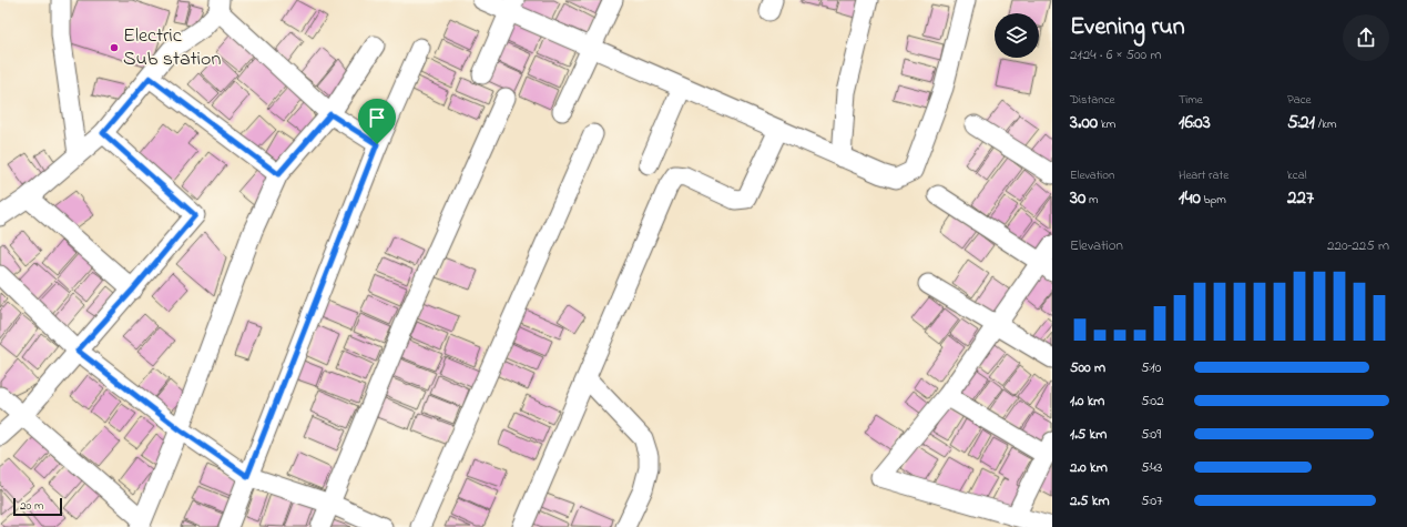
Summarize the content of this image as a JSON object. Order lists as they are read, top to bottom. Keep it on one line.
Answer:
{"places":["Electric Sub station"],"scale_bar":"20 m","page":{"heading":["Evening run","21:24 · 6 × 500 m"],"stats":[["Distance","3.00 km"],["Time","16:03"],["Pace","5:21 /km"],["Elevation","30 m"],["Heart rate","140 bpm"],["kcal","227"]],"chart":["Elevation","220–225 m"],"list":[{"name":"500 m","note":"5:10"},{"name":"1.0 km","note":"5:02"},{"name":"1.5 km","note":"5:09"},{"name":"2.0 km","note":"5:43"},{"name":"2.5 km","note":"5:07"}],"scale":"20 m"}}
